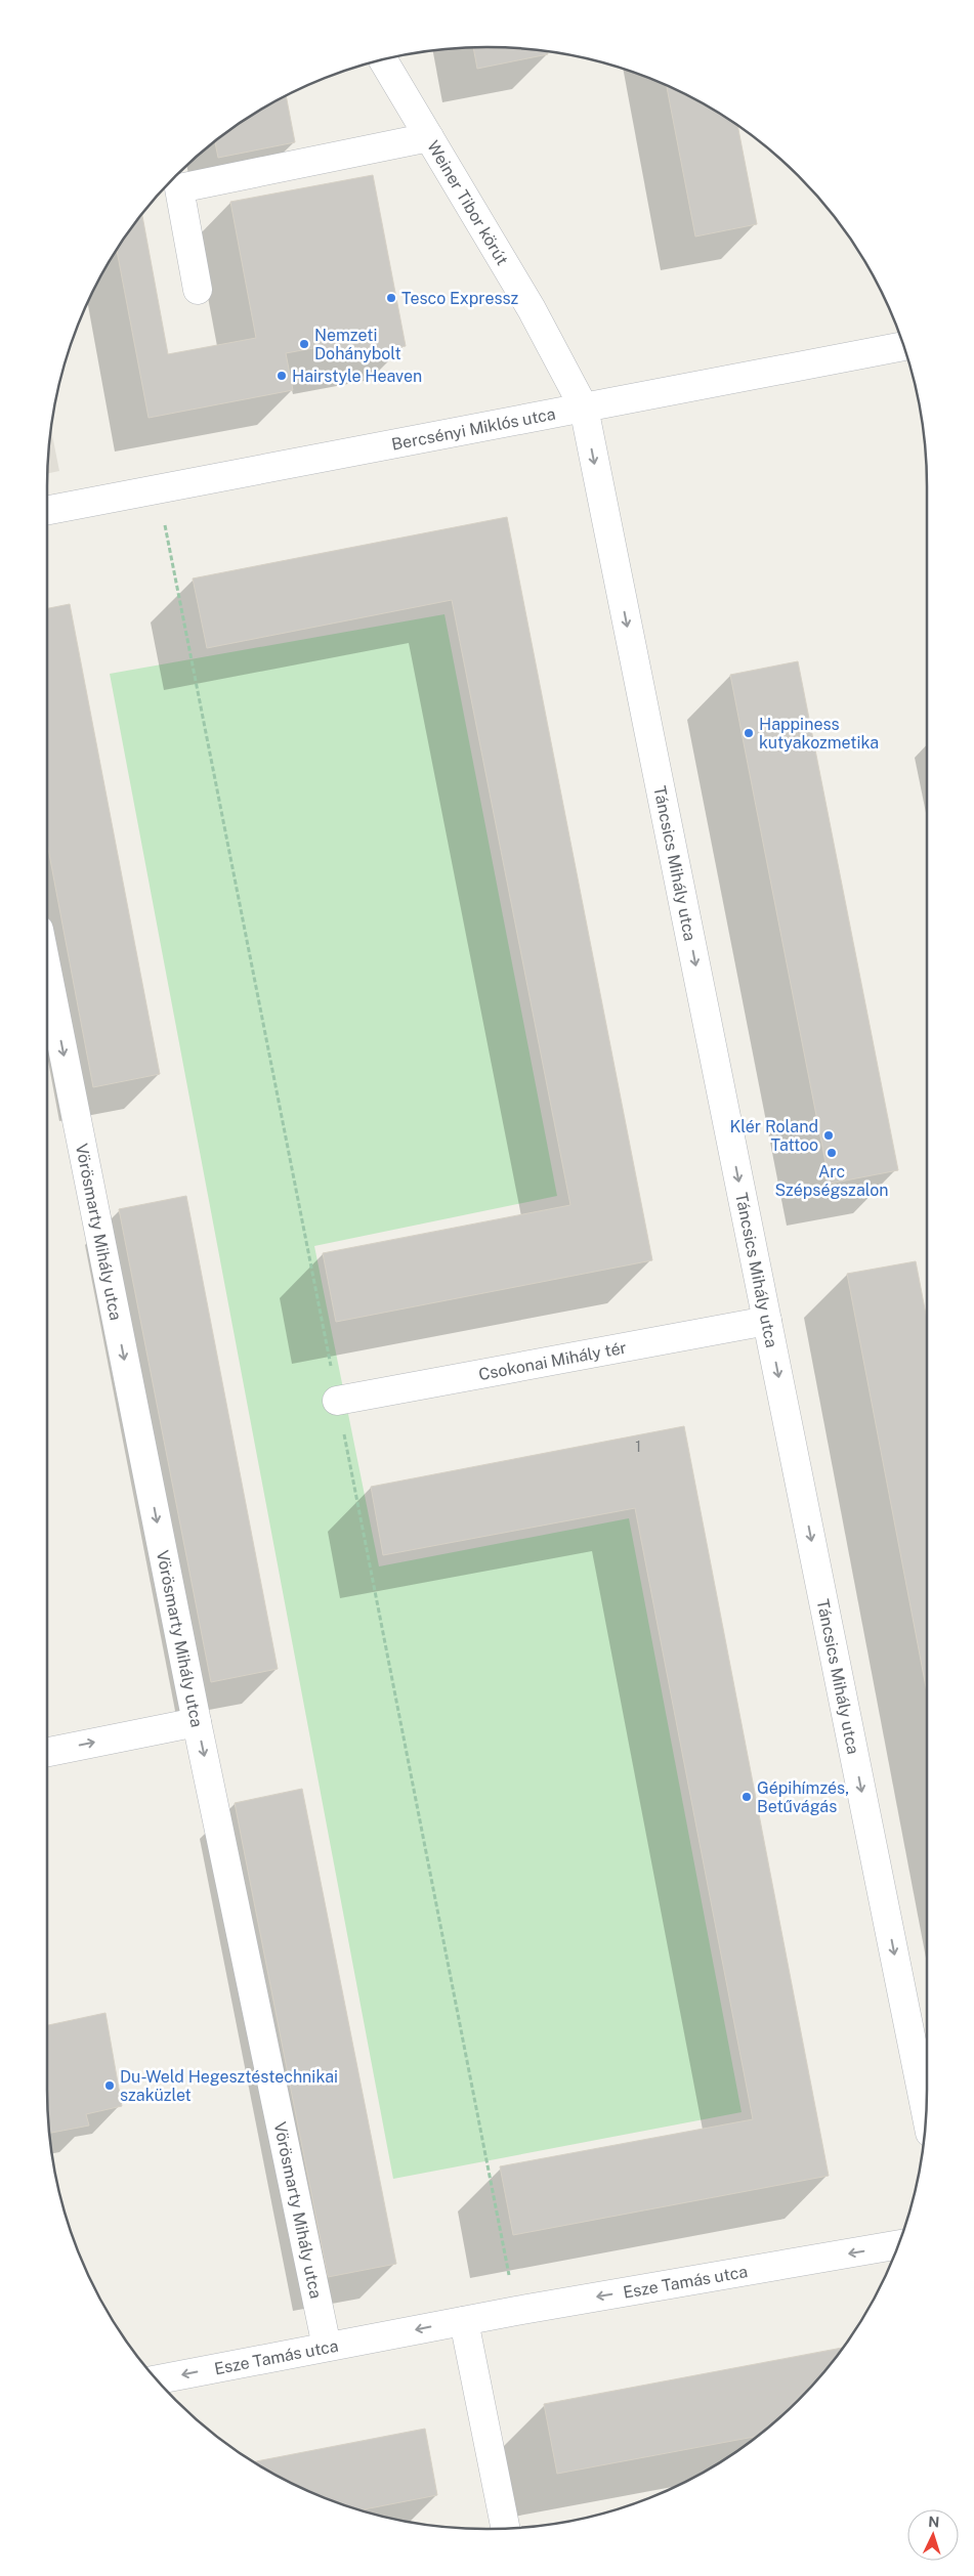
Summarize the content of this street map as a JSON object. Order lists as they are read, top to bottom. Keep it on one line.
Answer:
{"streets":{"street":["Weiner Tibor körút","Bercsényi Miklós utca","Táncsics Mihály utca","Vörösmarty Mihály utca","Csokonai Mihály tér","Esze Tamás utca"]},"crossings":[["Weiner Tibor körút","Bercsényi Miklós utca"],["Weiner Tibor körút","Táncsics Mihály utca"],["Bercsényi Miklós utca","Táncsics Mihály utca"],["Táncsics Mihály utca","Csokonai Mihály tér"],["Vörösmarty Mihály utca","Esze Tamás utca"]],"one_way":["Táncsics Mihály utca","Vörösmarty Mihály utca","Esze Tamás utca"],"places":["Tesco Expressz","Nemzeti Dohánybolt","Hairstyle Heaven","Happiness kutyakozmetika","Klér Roland Tattoo","Arc Szépségszalon","Gépihímzés, Betűvágás","Du-Weld Hegesztéstechnikai szaküzlet"],"house_numbers":["1"],"north":"top"}
